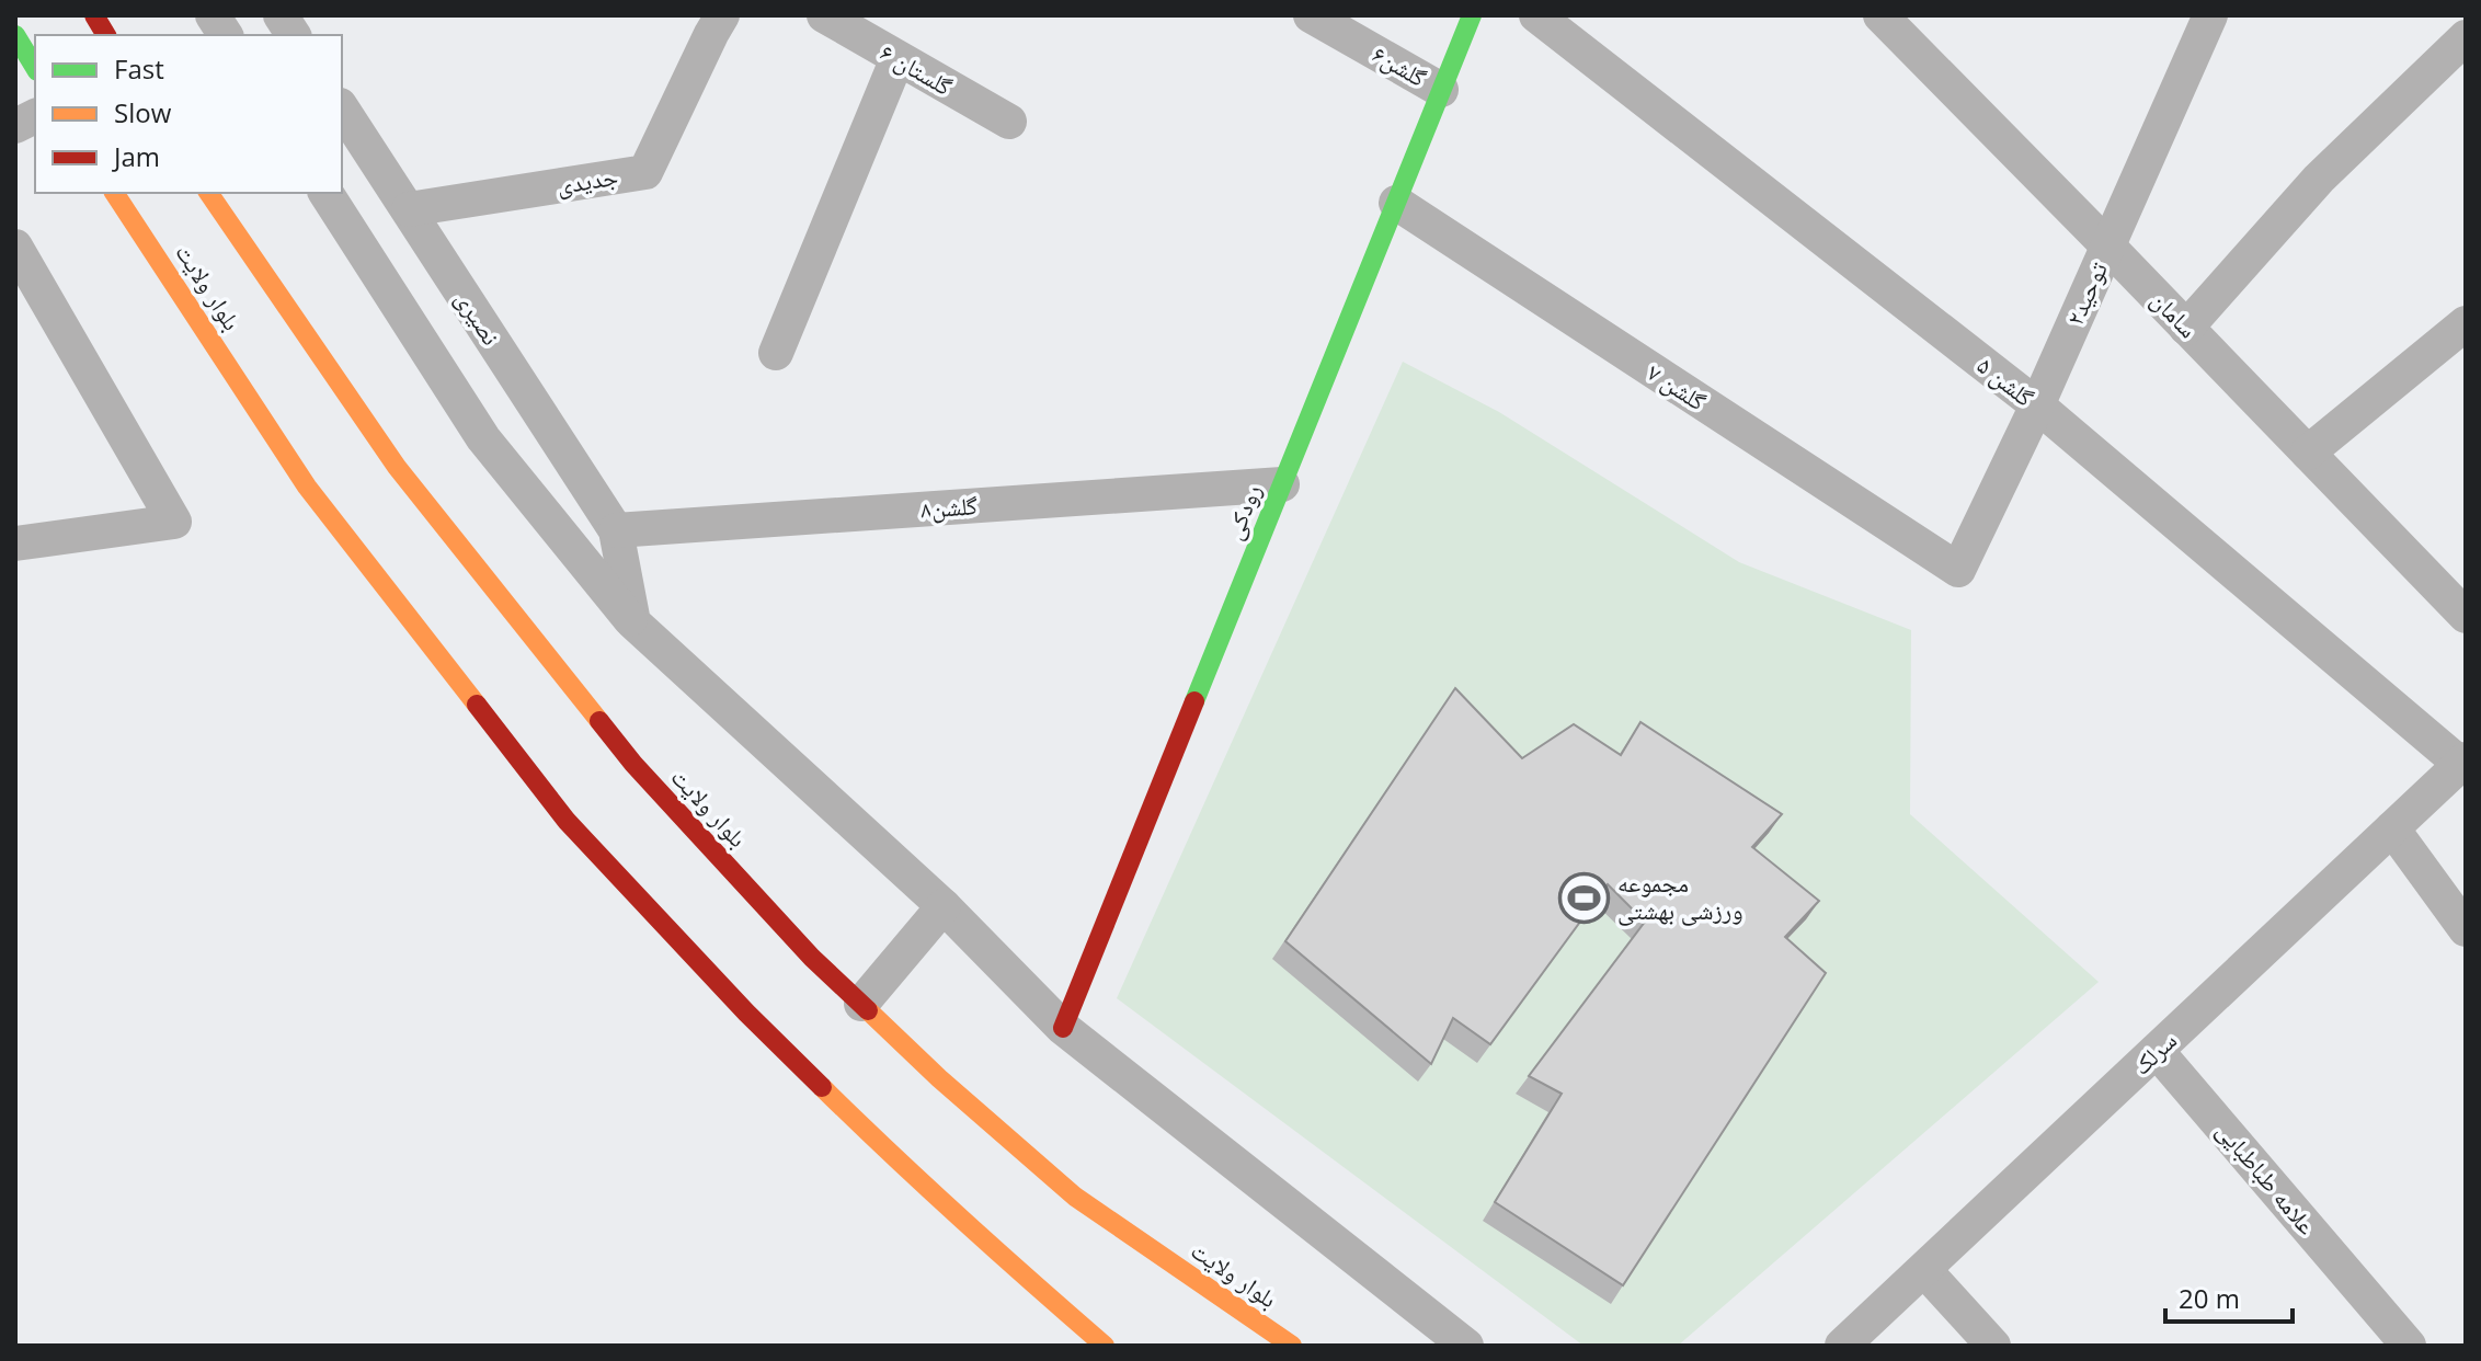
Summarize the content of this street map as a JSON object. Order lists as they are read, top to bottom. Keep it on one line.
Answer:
{"streets":{"main road":["بلوار ولایت","رودکی"],"street":["گلشن۶","گلستان ۶","جدیدی","توحید۲","سامان","نصیری","گلشن ۵","گلشن ۷","گلشن۸","سرلک","علامه طباطبایی"]},"crossings":[["گلشن۶","رودکی"],["جدیدی","نصیری"],["توحید۲","سامان"],["توحید۲","گلشن ۵"],["توحید۲","گلشن ۷"],["نصیری","گلشن۸"],["گلشن ۵","سرلک"],["گلشن ۷","رودکی"],["گلشن۸","رودکی"],["سرلک","علامه طباطبایی"]],"places":{"sports":["مجموعه ورزشی بهشتی"]},"legend":["Fast","Slow","Jam"],"scale_bar":"20 m"}
